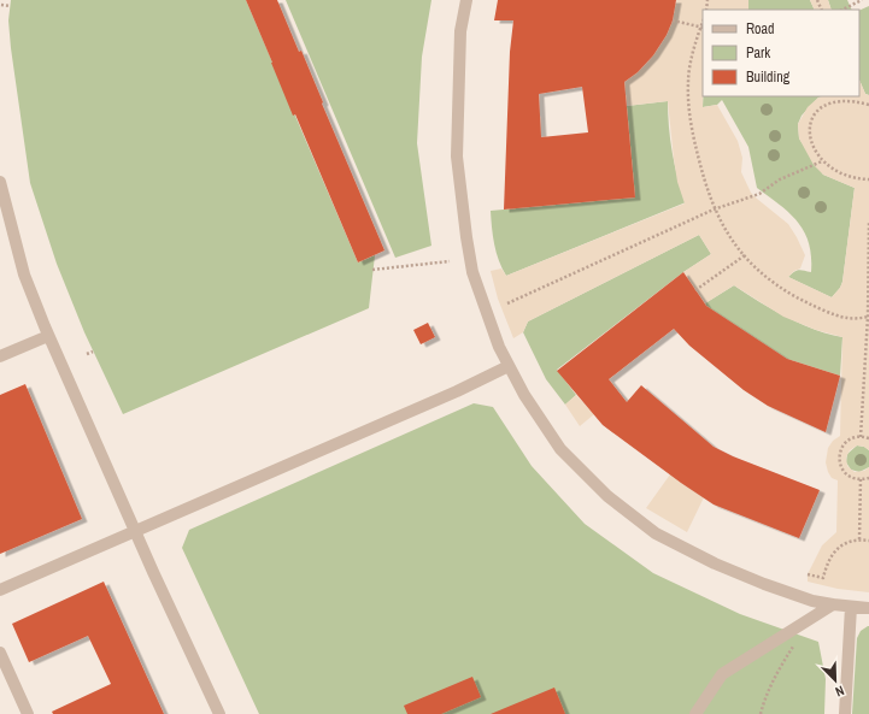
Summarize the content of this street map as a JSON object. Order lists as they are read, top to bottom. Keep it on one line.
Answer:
{"legend":["Road","Park","Building"],"north":"bottom right"}
